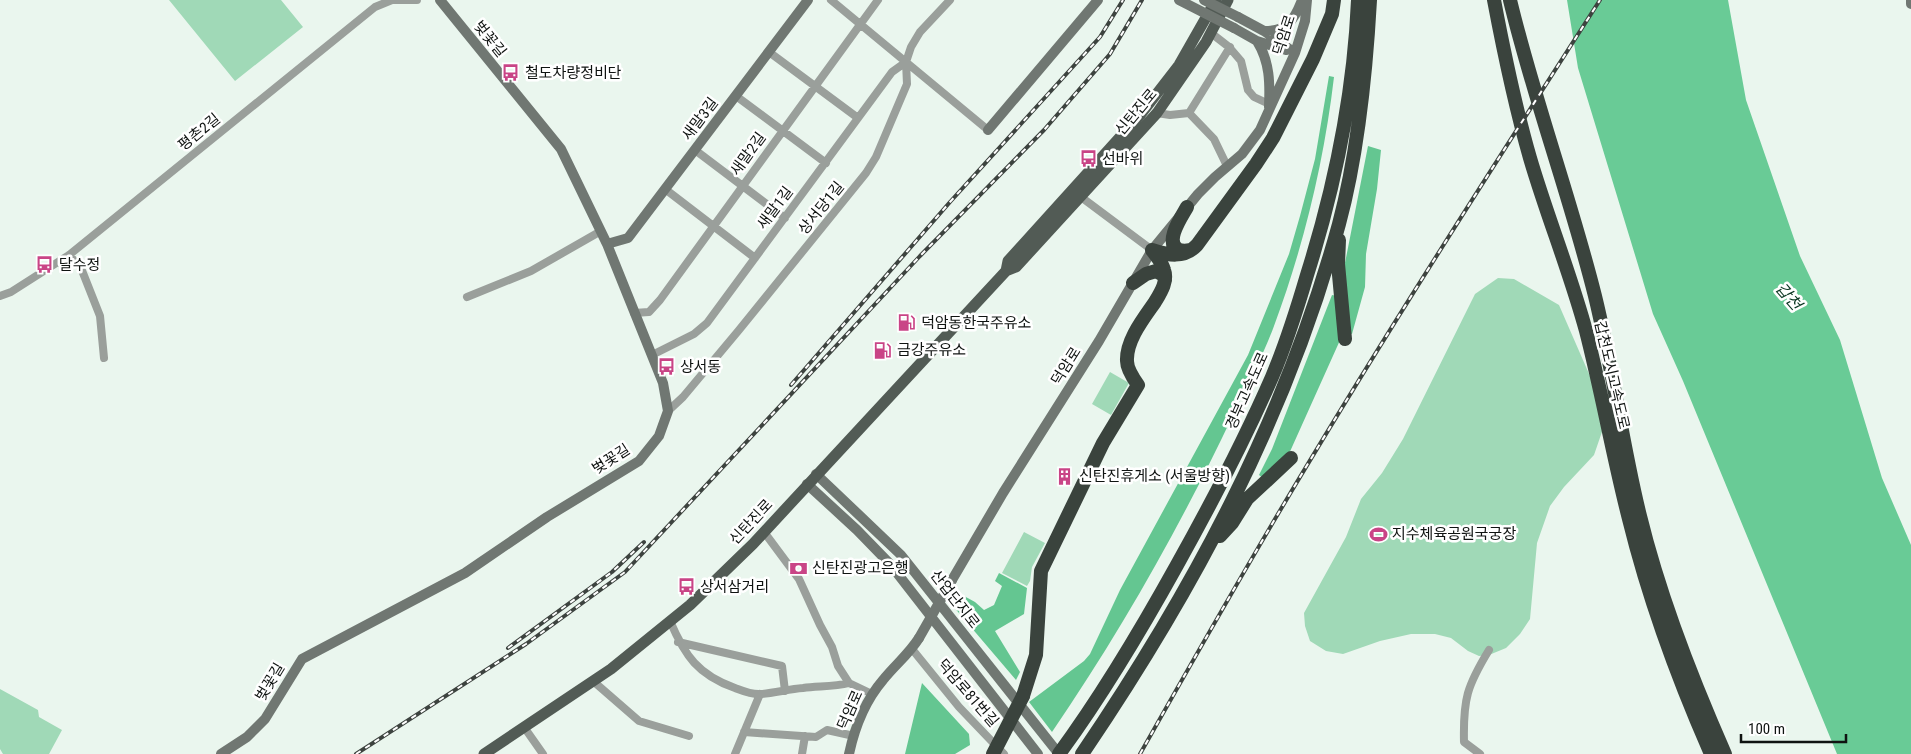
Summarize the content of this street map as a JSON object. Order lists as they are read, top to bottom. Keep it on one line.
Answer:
{"streets":{"highway":["갑천도시고속도로","경부고속도로"],"main road":["신탄진로"],"street":["덕암로","벚꽃길","새말3길","평촌2길","새말2길","새말1길","상서당1길","산업단지로","덕암로81번길"]},"crossings":[["덕암로","덕암로81번길"],["벚꽃길","새말3길"],["벚꽃길","새말2길"],["벚꽃길","새말1길"],["벚꽃길","상서당1길"],["신탄진로","산업단지로"],["새말1길","상서당1길"],["경부고속도로","산업단지로"]],"water":["갑천"],"places":{"bus stop":["철도차량정비단","선바위","달수정","상서동","상서삼거리"],"fuel station":["덕암동한국주유소","금강주유소"],"building":["신탄진휴게소 (서울방향)"],"sports":["지수체육공원국궁장"],"bank":["신탄진광고은행"]},"scale_bar":"100 m"}
